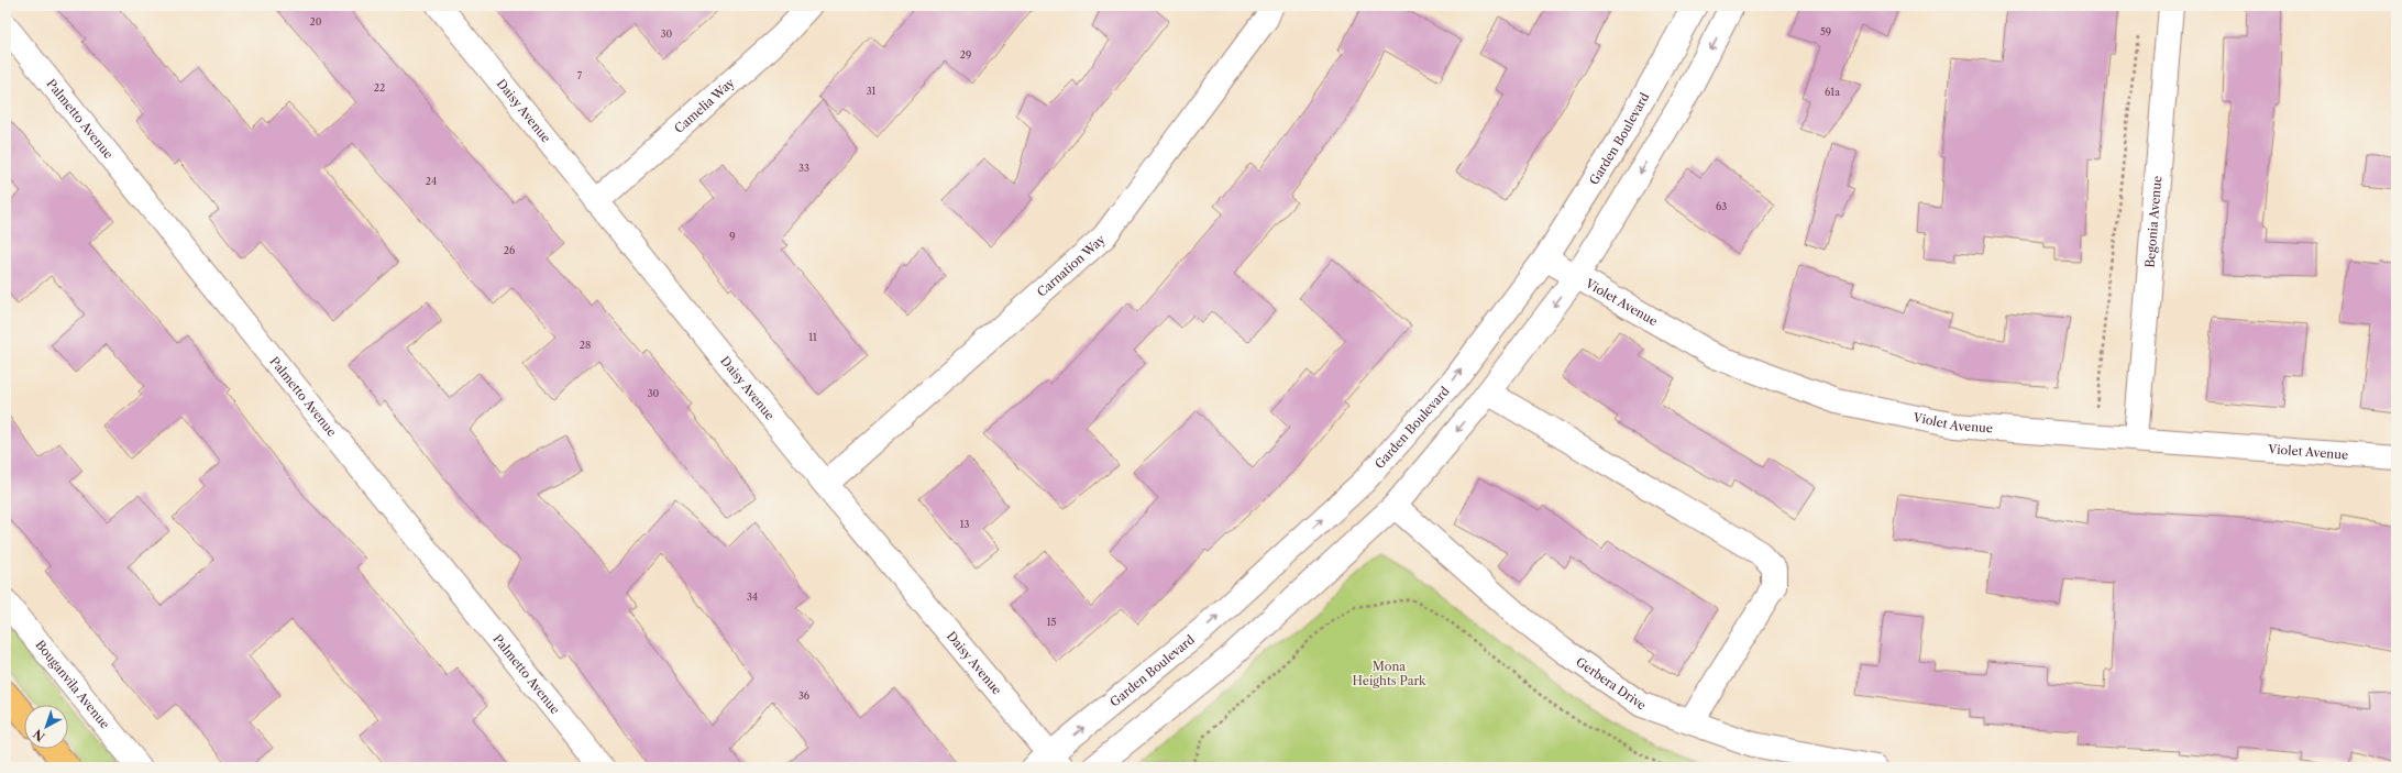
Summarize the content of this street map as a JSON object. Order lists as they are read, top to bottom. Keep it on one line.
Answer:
{"streets":{"street":["Camelia Way","Daisy Avenue","Palmetto Avenue","Garden Boulevard","Begonia Avenue","Carnation Way","Violet Avenue","Gerbera Drive","Bouganvila Avenue"]},"crossings":[["Camelia Way","Daisy Avenue"],["Daisy Avenue","Garden Boulevard"],["Daisy Avenue","Carnation Way"],["Garden Boulevard","Violet Avenue"],["Begonia Avenue","Violet Avenue"]],"parks":["Mona Heights Park"],"house_numbers":["20","59","30","29","7","22","31","61a","33","24","63","9","26","11","28","30","13","34","15","36"],"north":"bottom left"}
